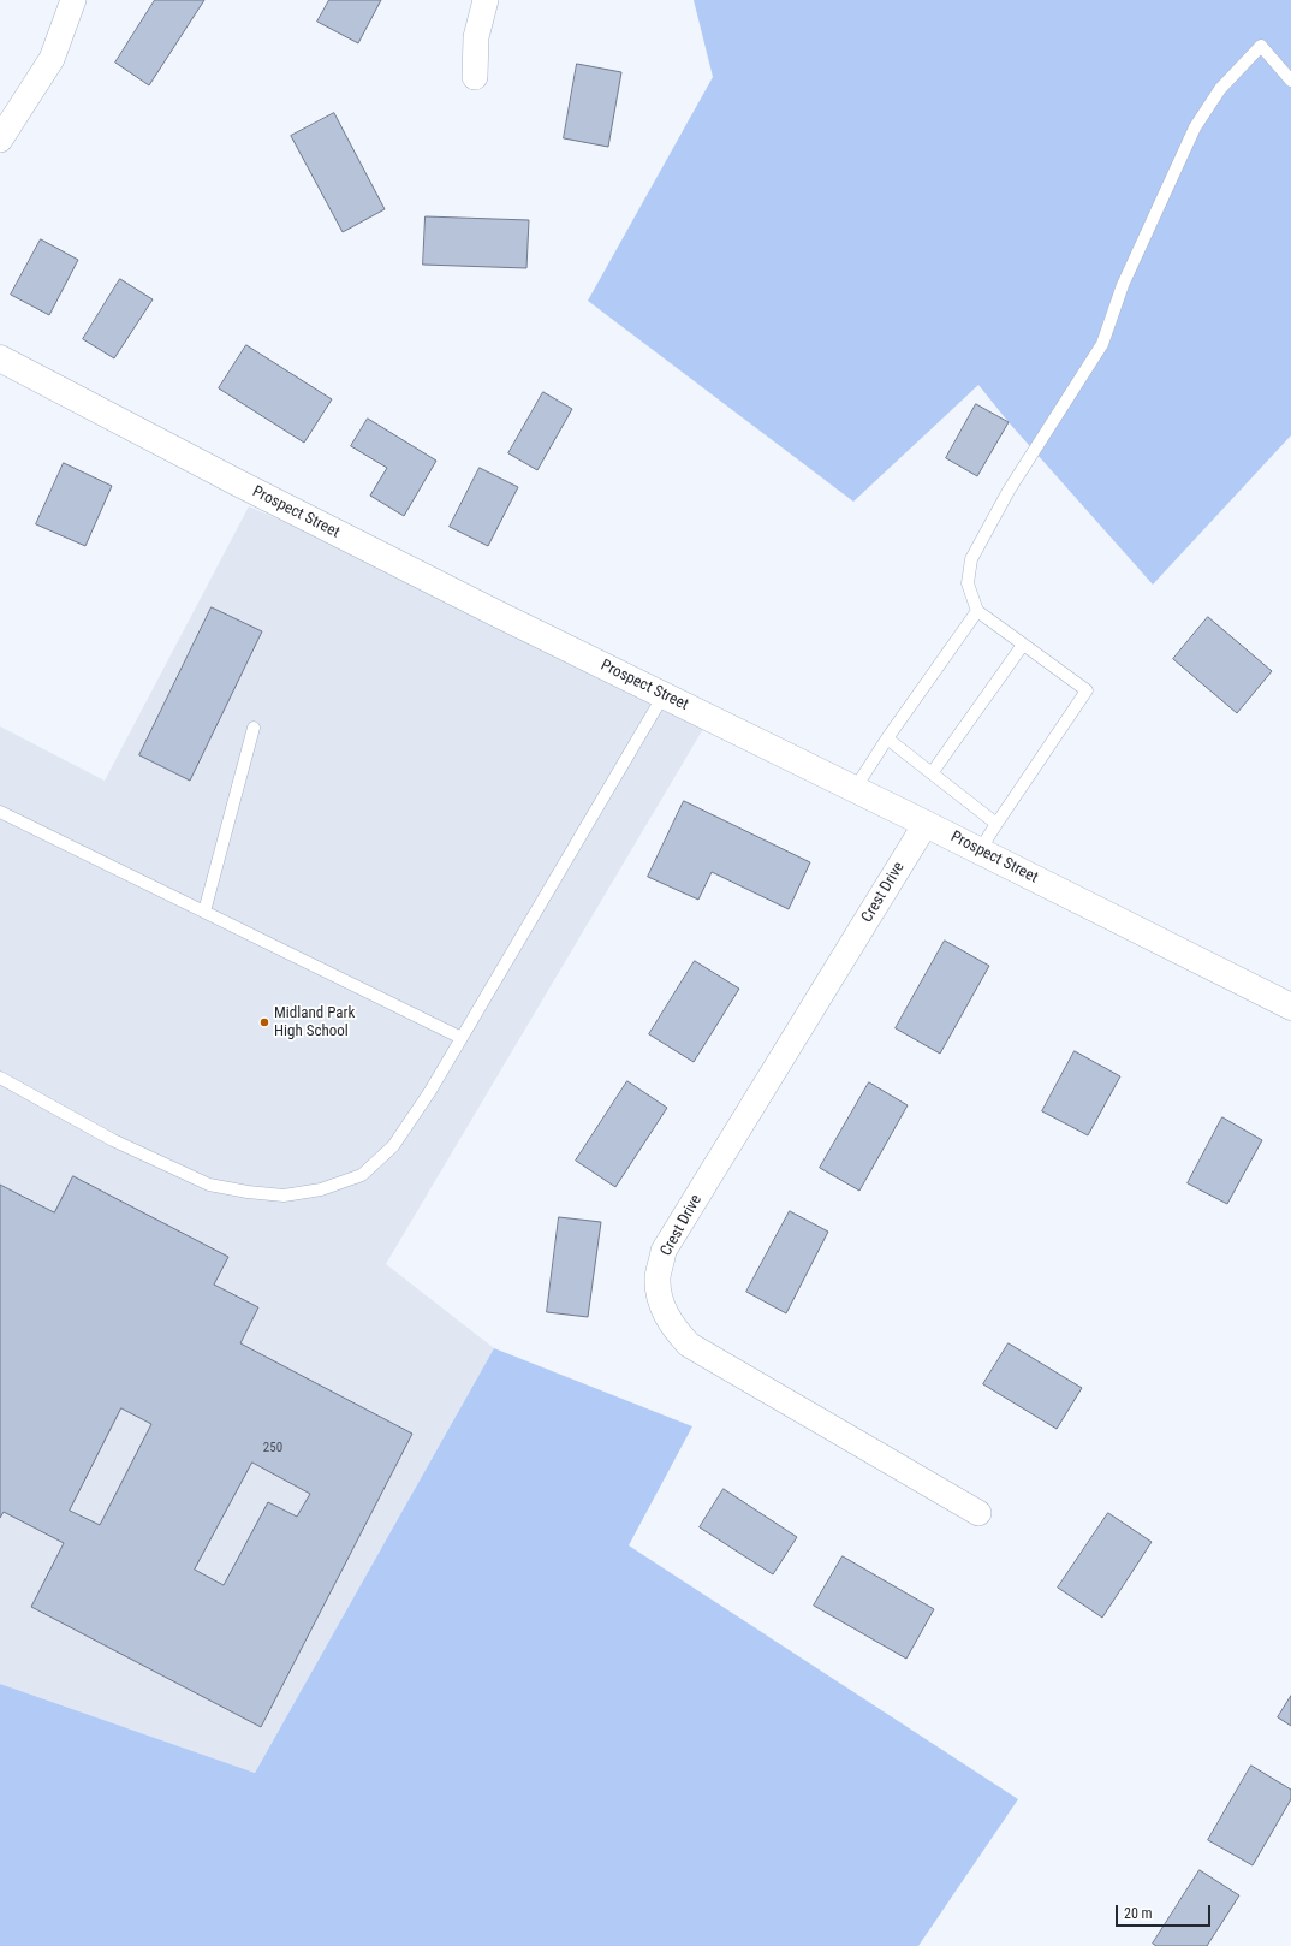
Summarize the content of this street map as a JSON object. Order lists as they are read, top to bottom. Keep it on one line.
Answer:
{"streets":{"main road":["Prospect Street"],"street":["Crest Drive"]},"crossings":[["Prospect Street","Crest Drive"]],"places":["Midland Park High School"],"house_numbers":["250"],"scale_bar":"20 m"}
